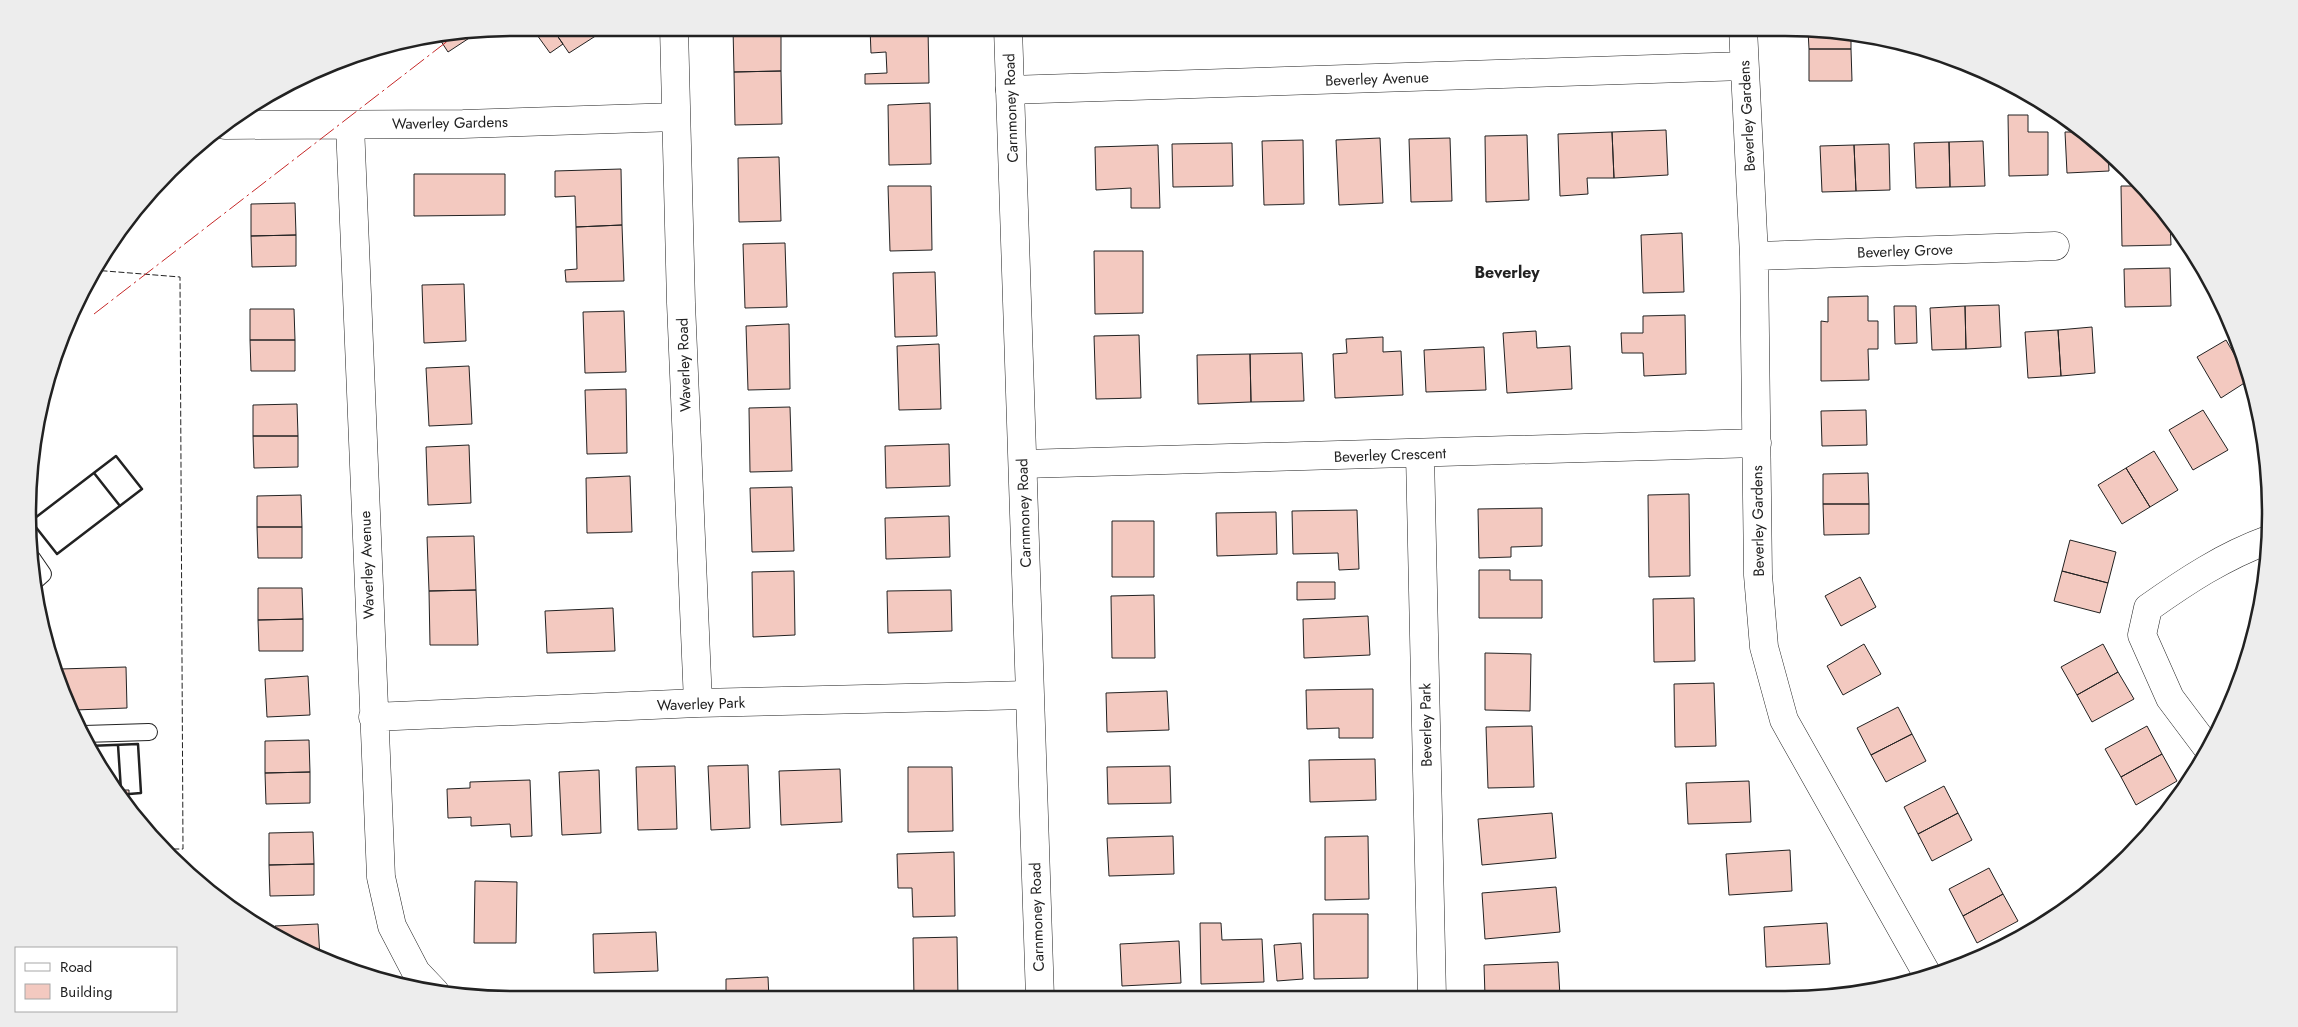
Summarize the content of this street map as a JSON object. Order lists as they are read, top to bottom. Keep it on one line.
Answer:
{"streets":{"street":["Beverley Avenue","Carnmoney Road","Beverley Gardens","Waverley Gardens","Beverley Grove","Waverley Road","Beverley Crescent","Waverley Avenue","Waverley Park","Beverley Park"]},"crossings":[["Beverley Avenue","Carnmoney Road"],["Beverley Avenue","Beverley Gardens"],["Carnmoney Road","Beverley Crescent"],["Carnmoney Road","Waverley Park"],["Beverley Gardens","Beverley Grove"],["Beverley Gardens","Beverley Crescent"],["Waverley Gardens","Waverley Road"],["Waverley Gardens","Waverley Avenue"],["Waverley Road","Waverley Park"],["Beverley Crescent","Beverley Park"],["Waverley Avenue","Waverley Park"]],"districts":["Beverley"],"legend":["Road","Building"]}
